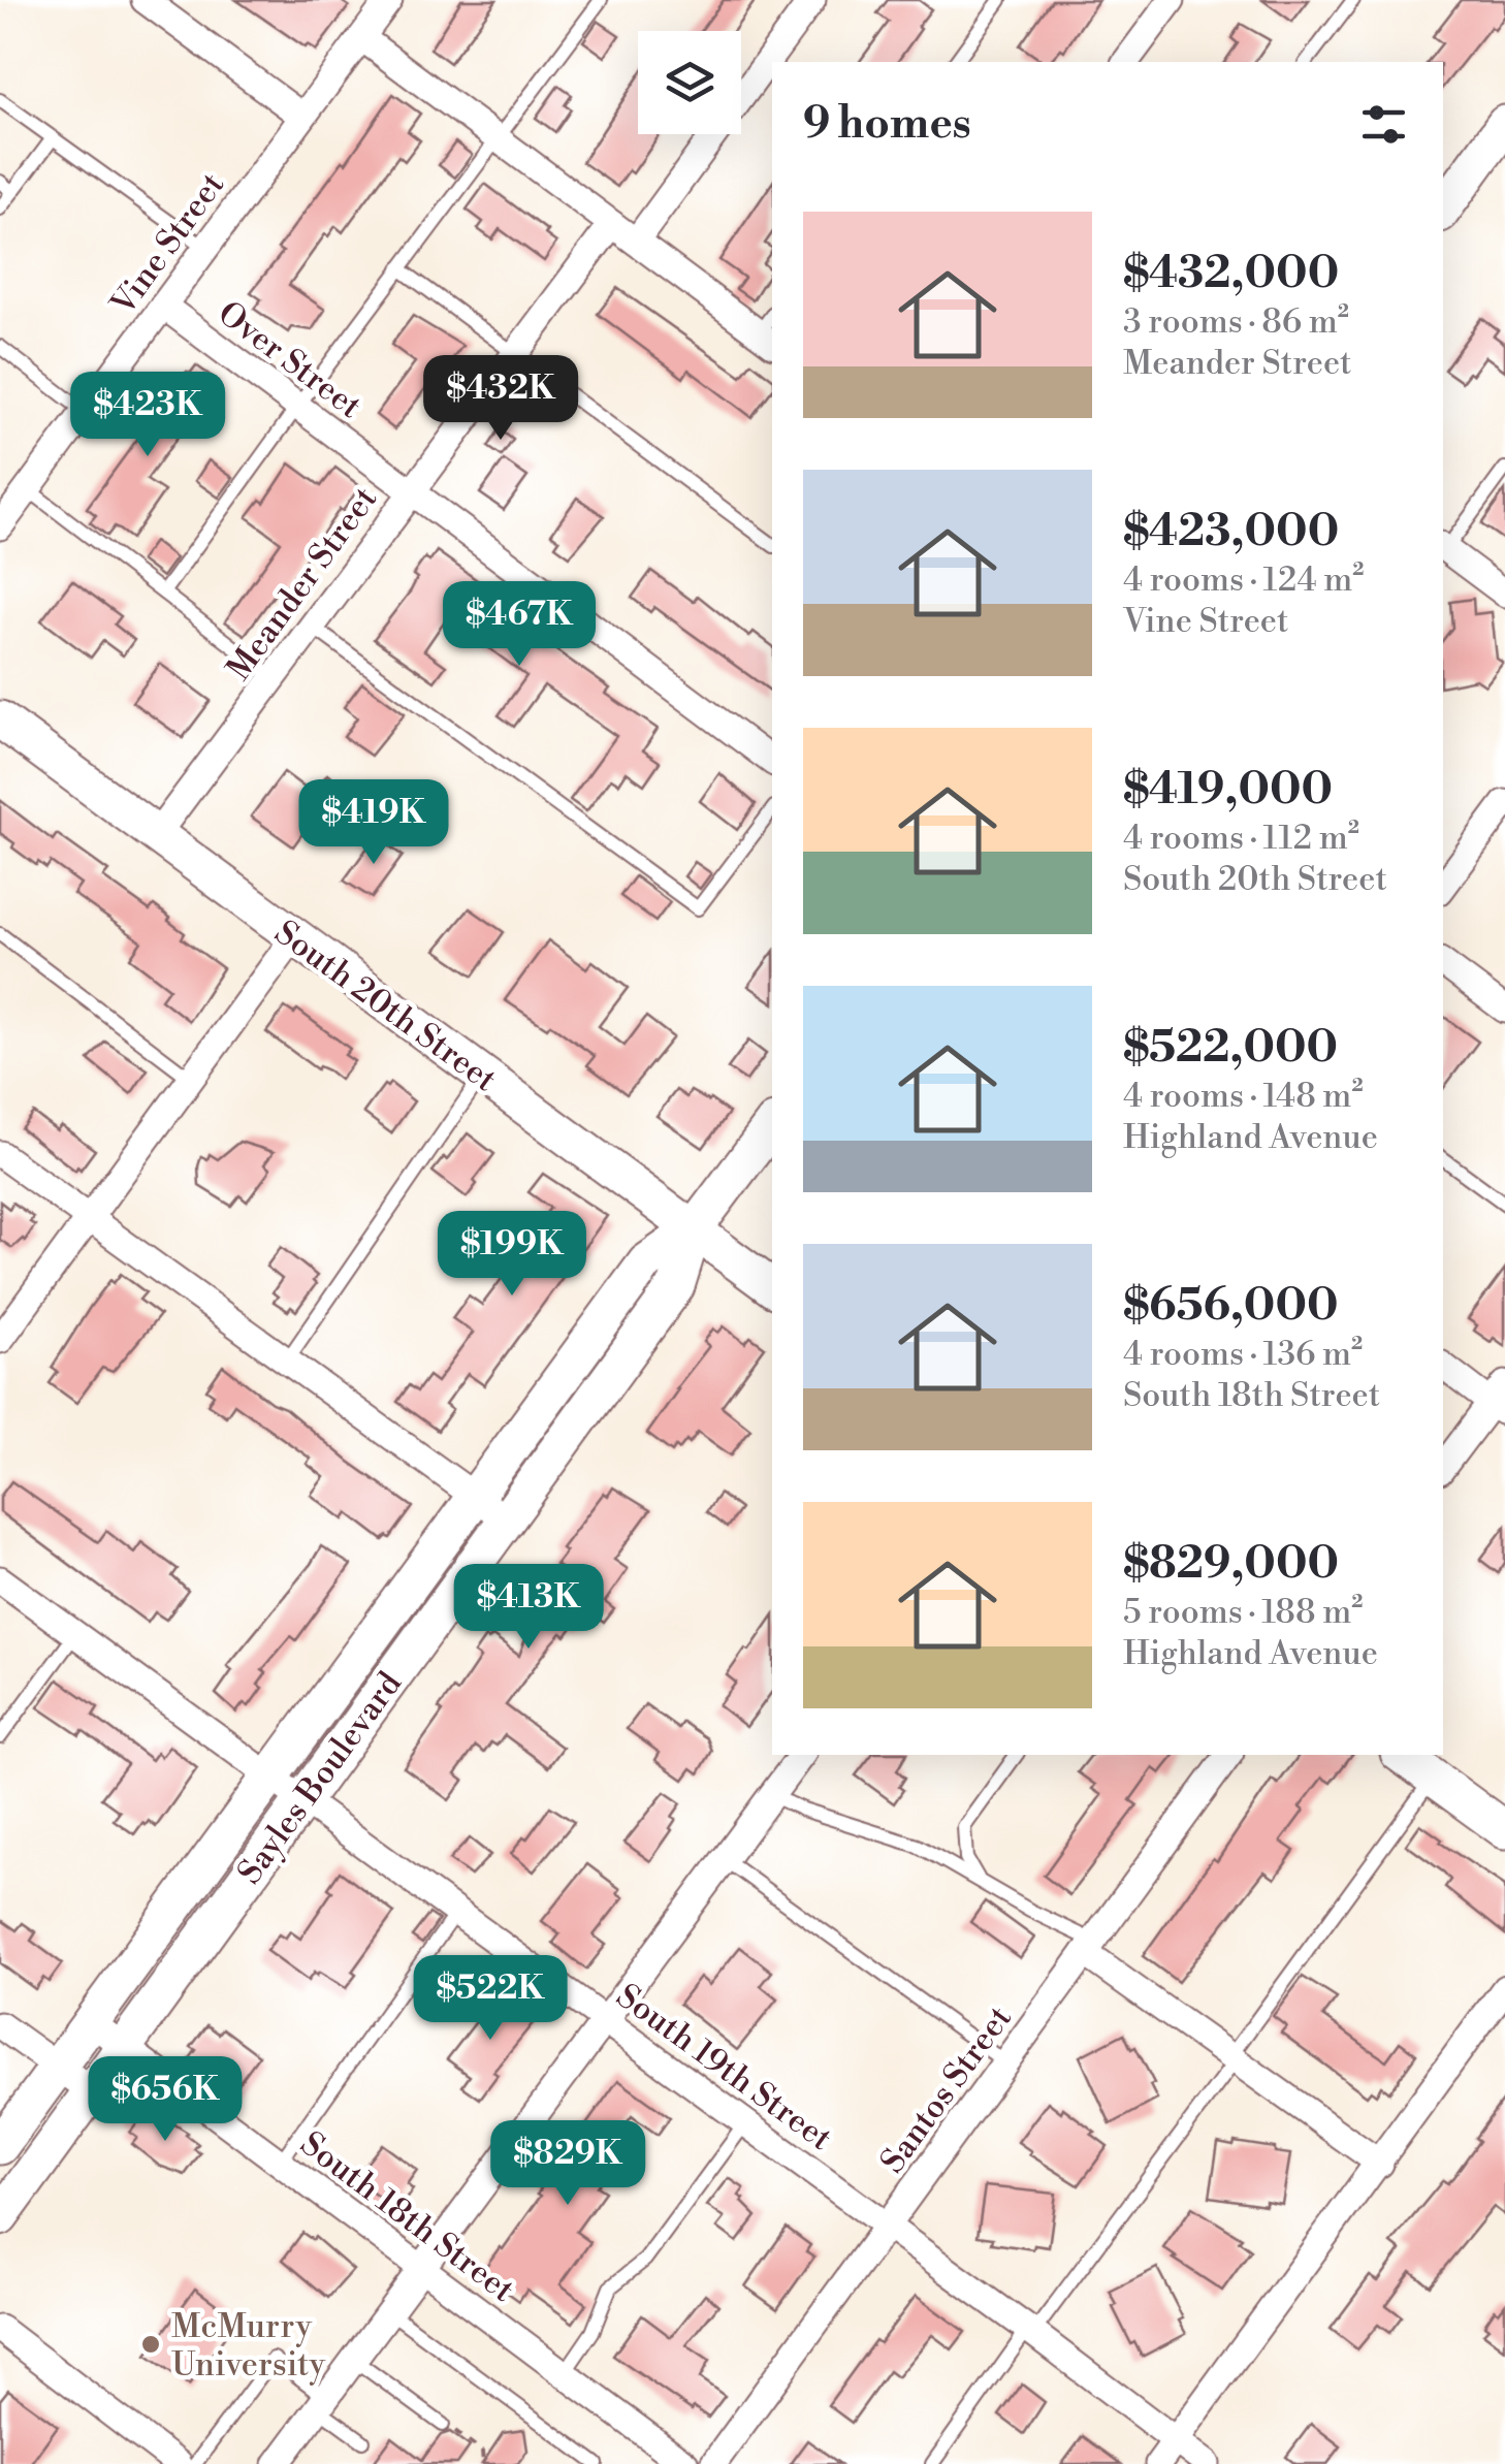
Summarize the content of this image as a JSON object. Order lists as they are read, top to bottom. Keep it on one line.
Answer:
{"streets":{"main road":["South 20th Street","Sayles Boulevard"],"street":["Vine Street","Over Street","Meander Street","South 19th Street","Santos Street","South 18th Street"]},"crossings":[["Vine Street","Over Street"],["Over Street","Meander Street"],["Meander Street","South 20th Street"],["South 20th Street","Sayles Boulevard"],["Sayles Boulevard","South 19th Street"],["Sayles Boulevard","South 18th Street"],["South 19th Street","Santos Street"]],"places":["McMurry University"],"page":{"heading":"9 homes","list":[{"name":"$432,000","note":"3 rooms · 86 m² · Meander Street"},{"name":"$423,000","note":"4 rooms · 124 m² · Vine Street"},{"name":"$419,000","note":"4 rooms · 112 m² · South 20th Street"},{"name":"$522,000","note":"4 rooms · 148 m² · Highland Avenue"},{"name":"$656,000","note":"4 rooms · 136 m² · South 18th Street"},{"name":"$829,000","note":"5 rooms · 188 m² · Highland Avenue"}],"price":["$432K","$423K","$467K","$419K","$199K","$413K","$522K","$656K","$829K"]}}
